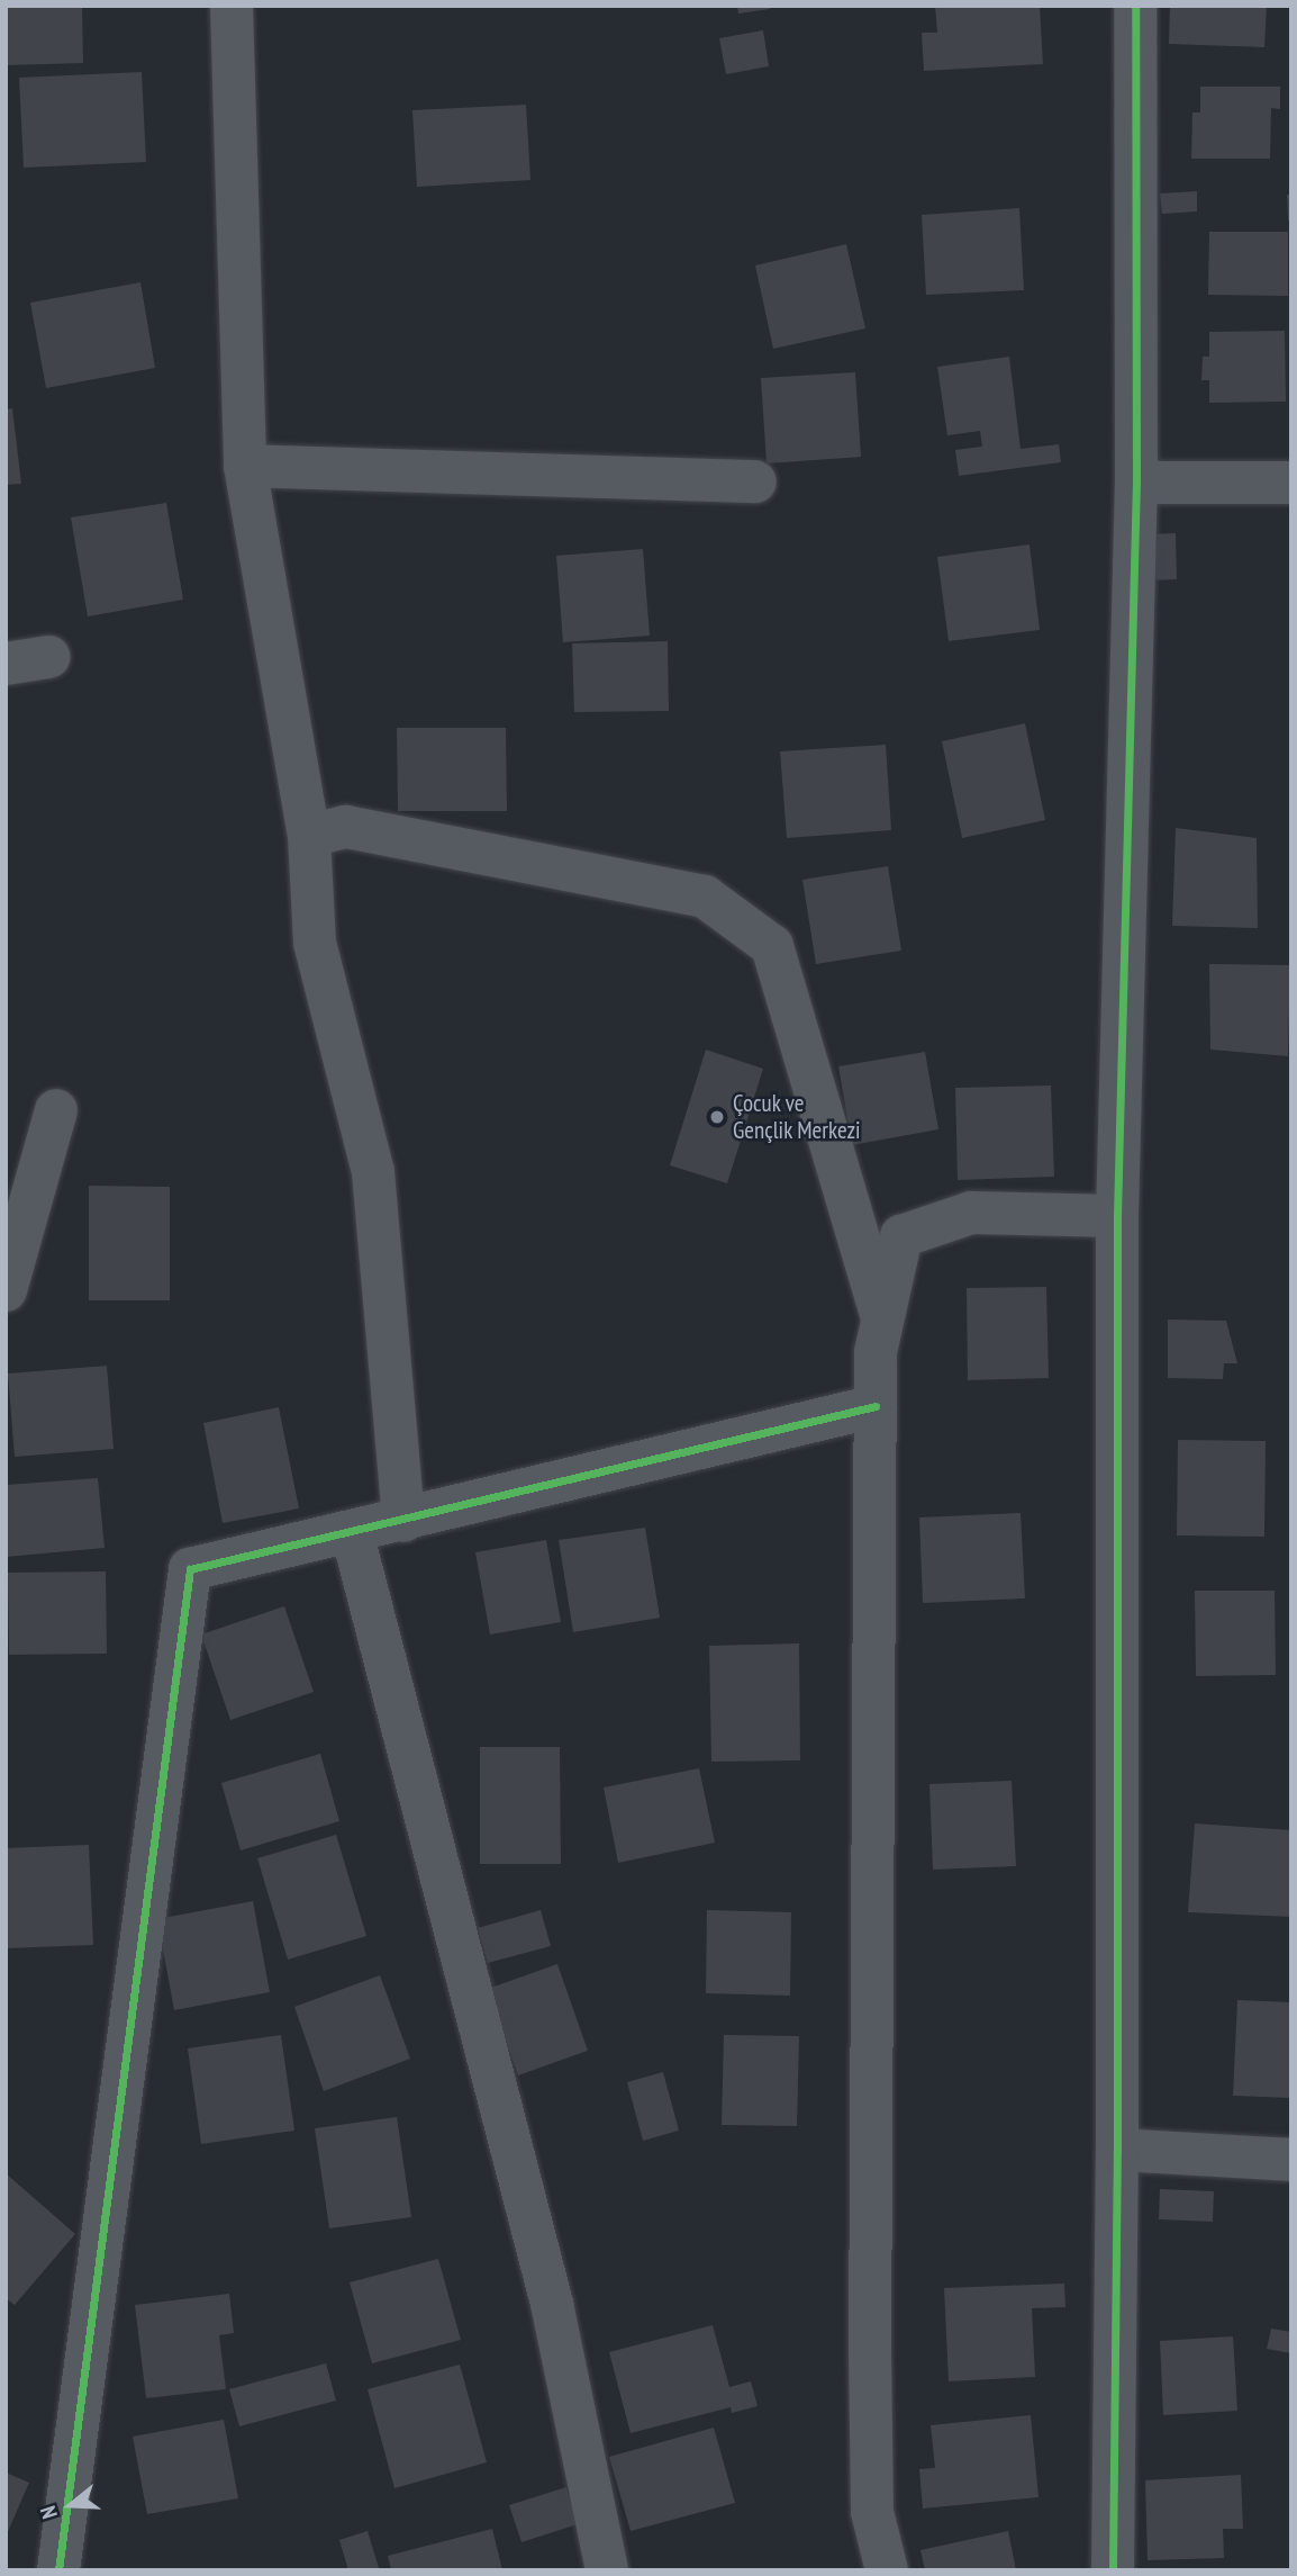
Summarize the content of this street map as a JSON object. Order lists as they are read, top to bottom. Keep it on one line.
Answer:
{"places":["Çocuk ve Gençlik Merkezi"],"north":"left"}
